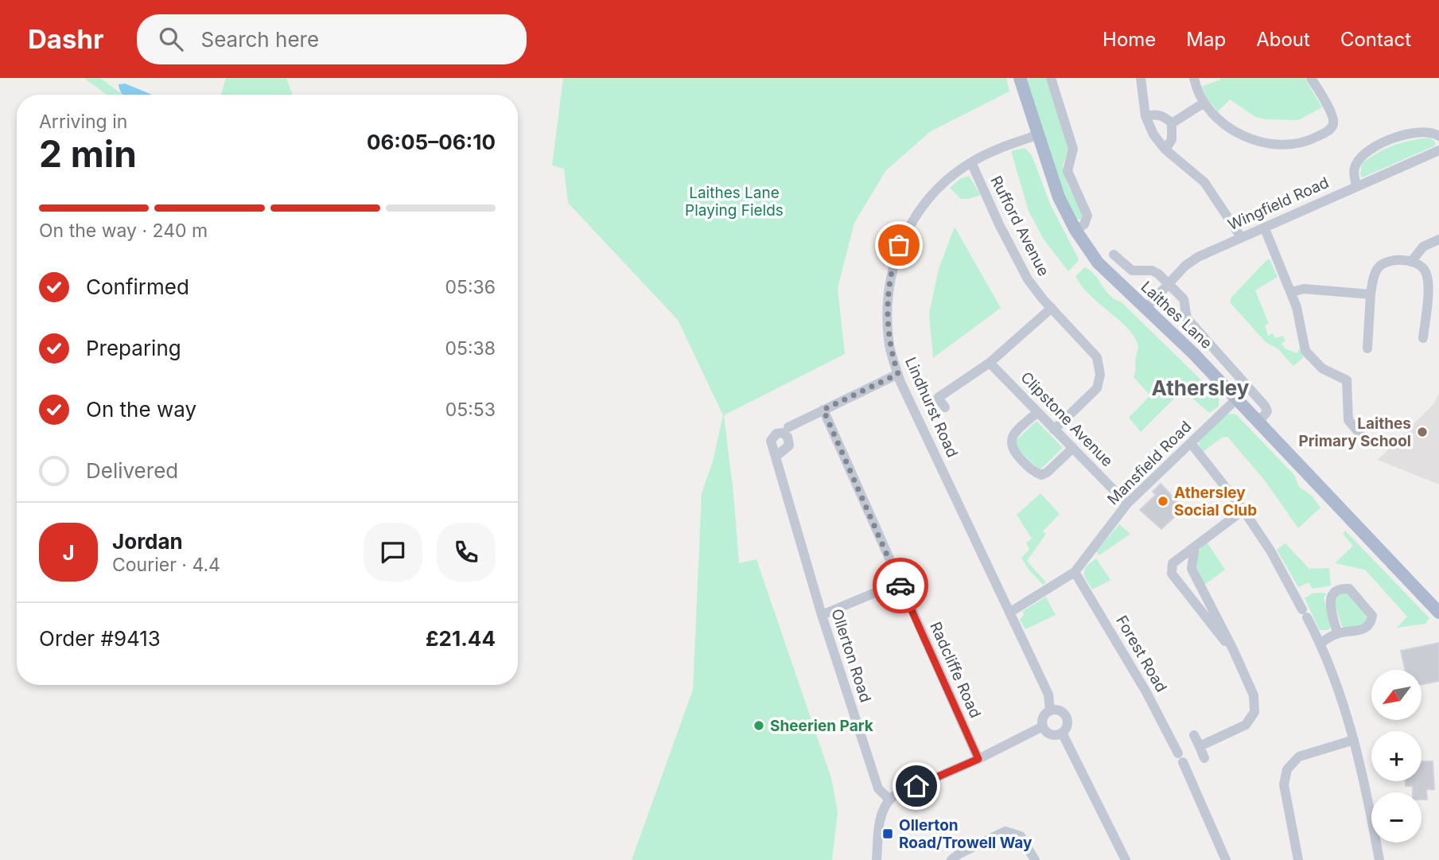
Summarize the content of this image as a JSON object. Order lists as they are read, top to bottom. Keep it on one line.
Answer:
{"streets":{"main road":["Laithes Lane"],"street":["Wingfield Road","Rufford Avenue","Lindhurst Road","Clipstone Avenue","Mansfield Road","Forest Road","Ollerton Road","Radcliffe Road"]},"crossings":[["Wingfield Road","Laithes Lane"],["Rufford Avenue","Lindhurst Road"],["Rufford Avenue","Clipstone Avenue"],["Laithes Lane","Lindhurst Road"],["Laithes Lane","Mansfield Road"],["Lindhurst Road","Mansfield Road"],["Mansfield Road","Forest Road"]],"districts":["Athersley"],"parks":["Laithes Lane Playing Fields"],"places":{"other":["Laithes Primary School","Athersley Social Club","Sheerien Park"],"transit":["Ollerton Road/Trowell Way"]},"north":"bottom left","page":{"header":"Dashr","search":"Search here","nav":["Home","Map","About","Contact"],"heading":["2 min","Arriving in","06:05–06:10"],"panel":["Jordan","Courier · 4.4","Order #9413","£21.44"],"bar":"On the way · 240 m","list":[["Confirmed","05:36"],["Preparing","05:38"],["On the way","05:53"],"Delivered"],"round":"J","map_buttons":["+","−"]}}
